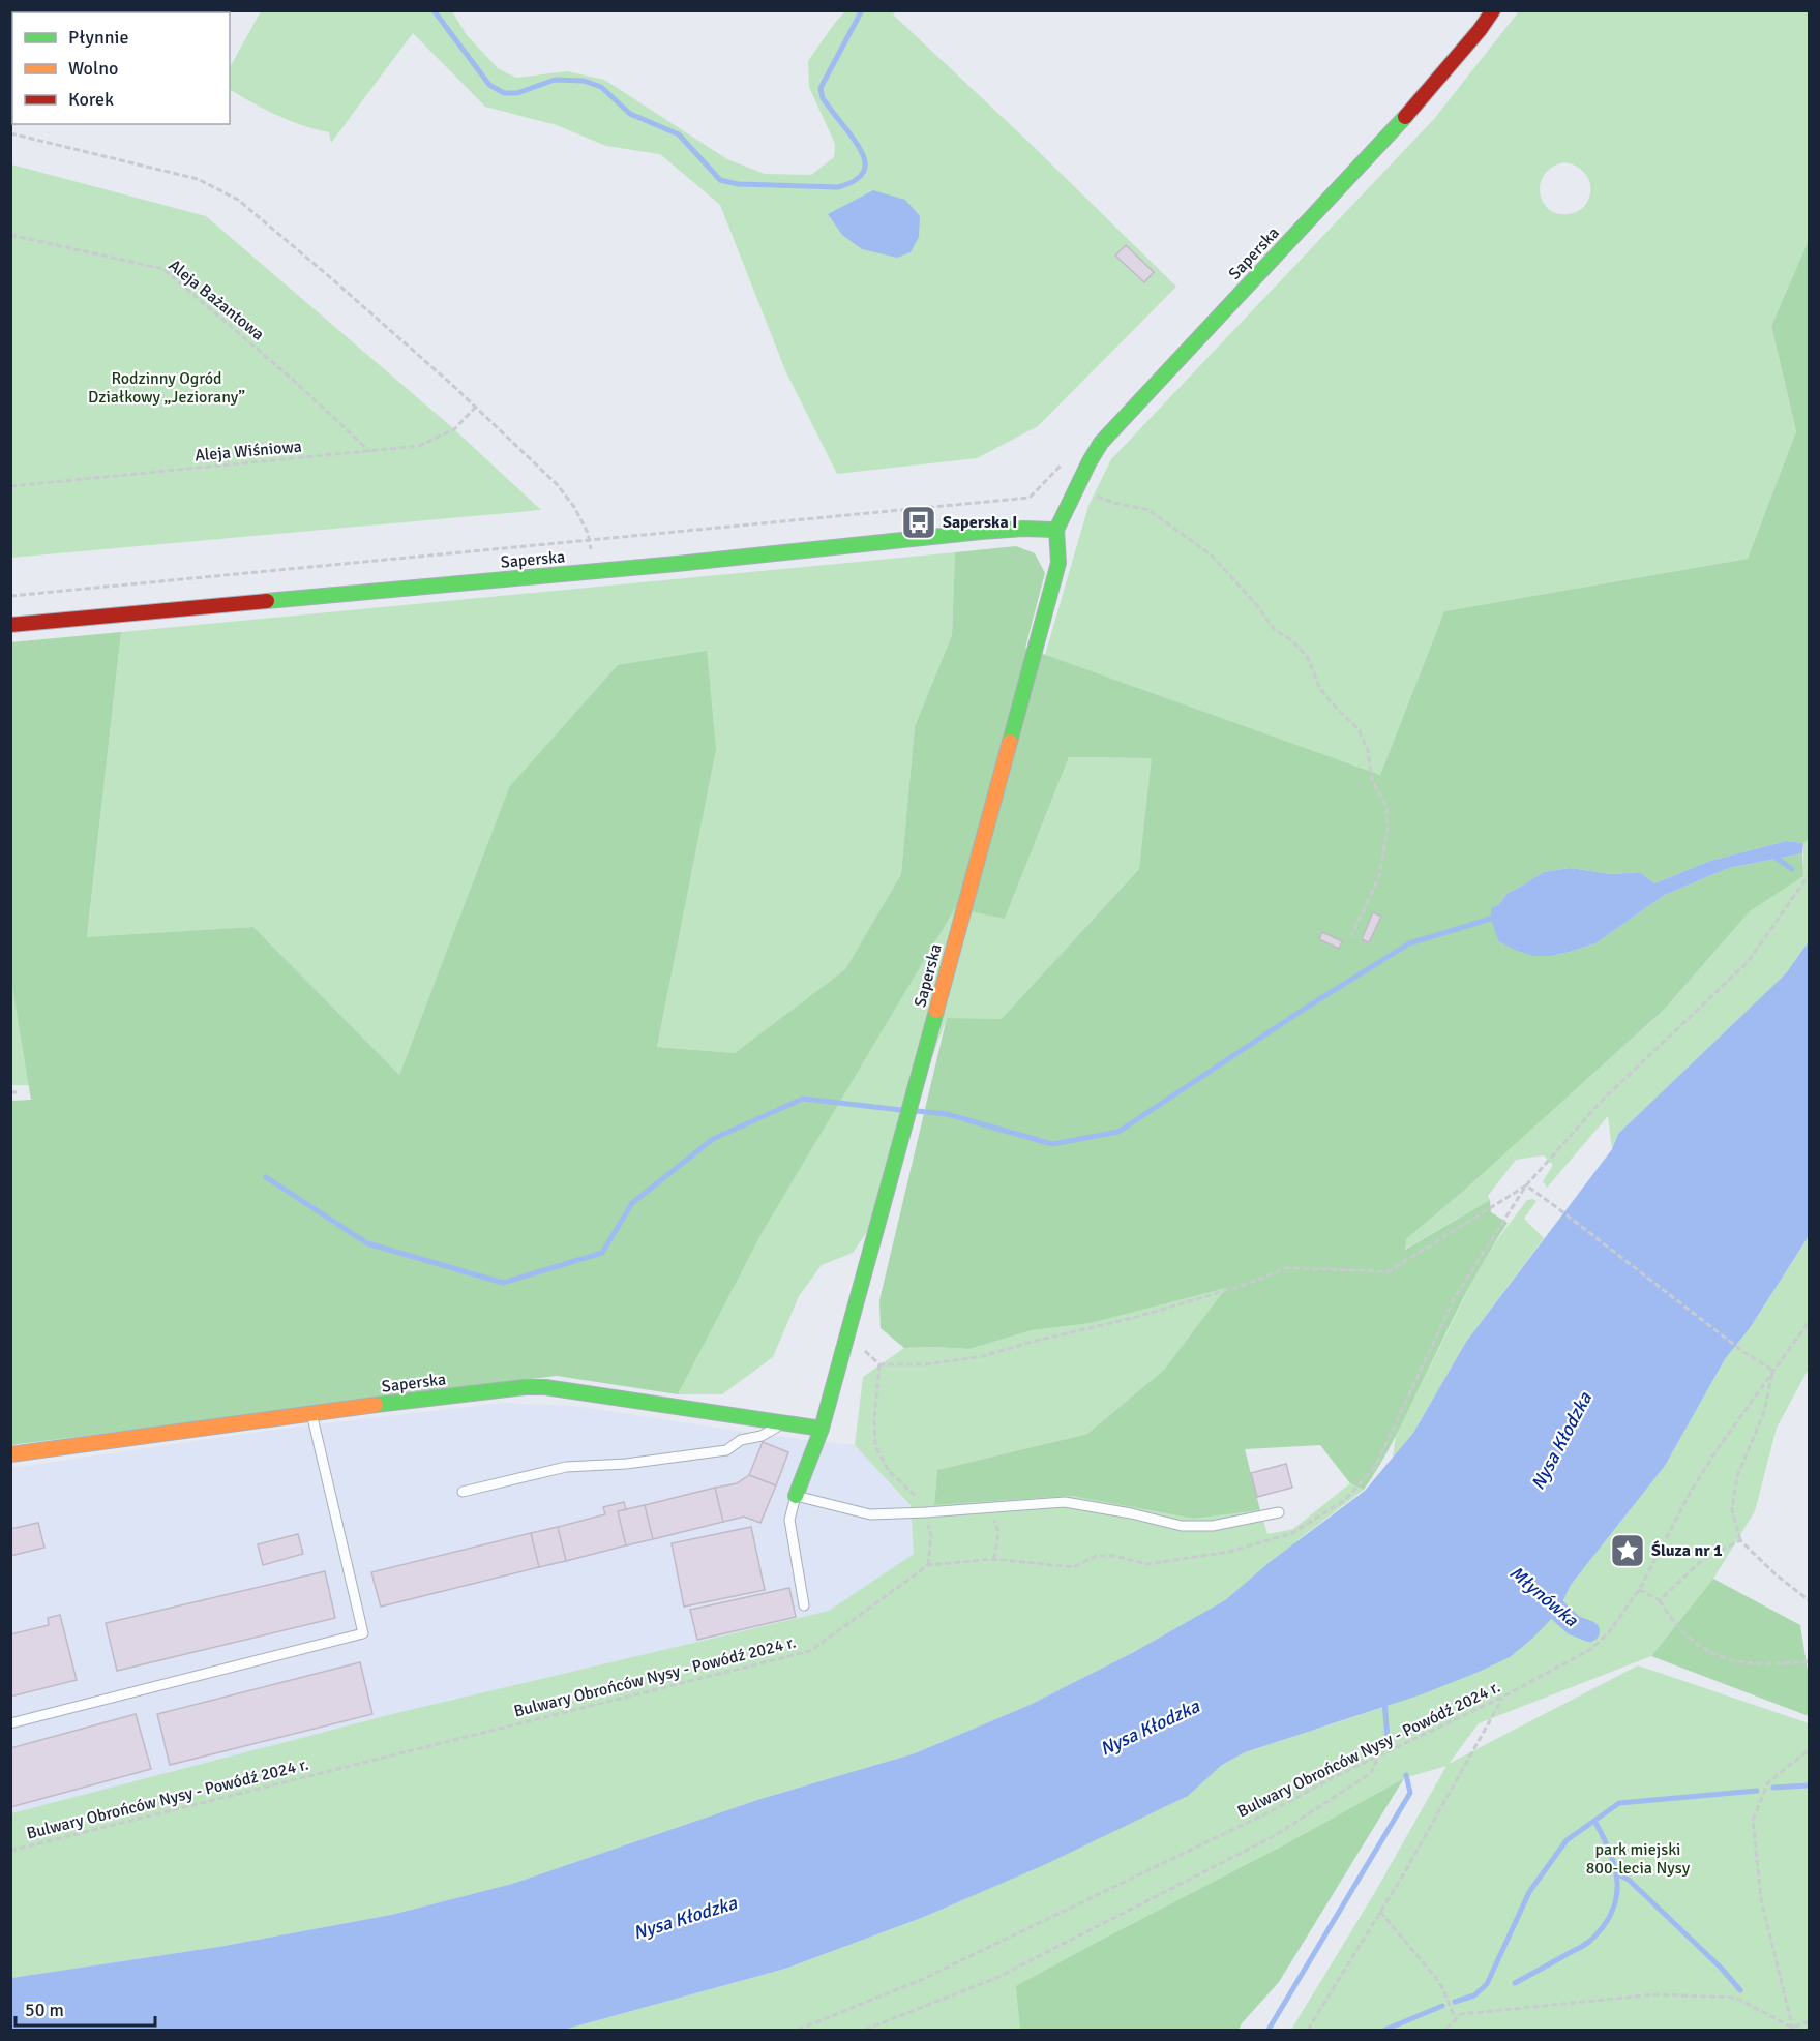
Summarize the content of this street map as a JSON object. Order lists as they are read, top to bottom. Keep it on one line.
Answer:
{"streets":{"street":["Saperska"],"path":["Aleja Bażantowa","Aleja Wiśniowa","Bulwary Obrońców Nysy - Powódź 2024 r."]},"crossings":[["Aleja Bażantowa","Aleja Wiśniowa"]],"water":["Nysa Kłodzka","Młynówka"],"parks":["Rodzinny Ogród Działkowy „Jeziorany”","park miejski 800-lecia Nysy"],"places":{"bus stop":["Saperska I"],"place":["Śluza nr 1"]},"legend":["Płynnie","Wolno","Korek"],"scale_bar":"50 m"}
